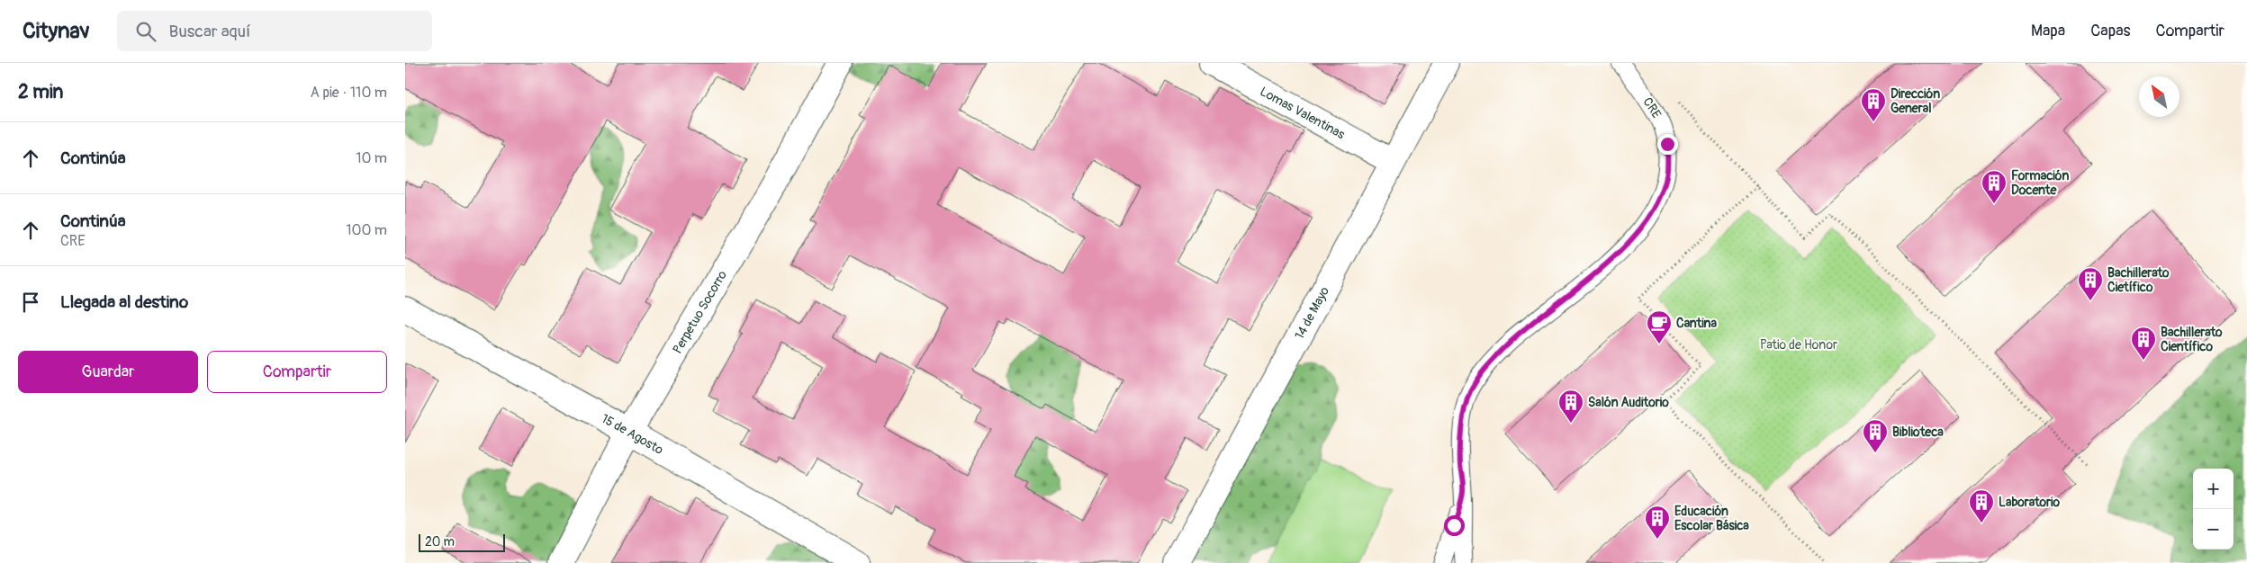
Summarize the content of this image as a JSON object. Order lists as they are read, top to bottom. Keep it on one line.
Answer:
{"streets":{"street":["Lomas Valentinas","Perpetuo Socorro","14 de Mayo","15 de Agosto"],"lane":["CRE"]},"crossings":[["Lomas Valentinas","14 de Mayo"],["Perpetuo Socorro","15 de Agosto"]],"parks":["Patio de Honor"],"places":{"building":["Dirección General","Formación Docente","Bachillerato Cietífico","Bachillerato Científico","Salón Auditorio","Biblioteca","Laboratorio","Educación Escolar Básica"],"cafe":["Cantina"]},"scale_bar":"20 m","north":"top left","page":{"header":"Citynav","search":"Buscar aquí","nav":["Mapa","Capas","Compartir"],"heading":["2 min","A pie · 110 m"],"list":[["Continúa","10 m"],["Continúa","CRE","100 m"],"Llegada al destino"],"buttons":["Guardar","Compartir"],"map_buttons":["+","−"],"scale":"20 m"}}
